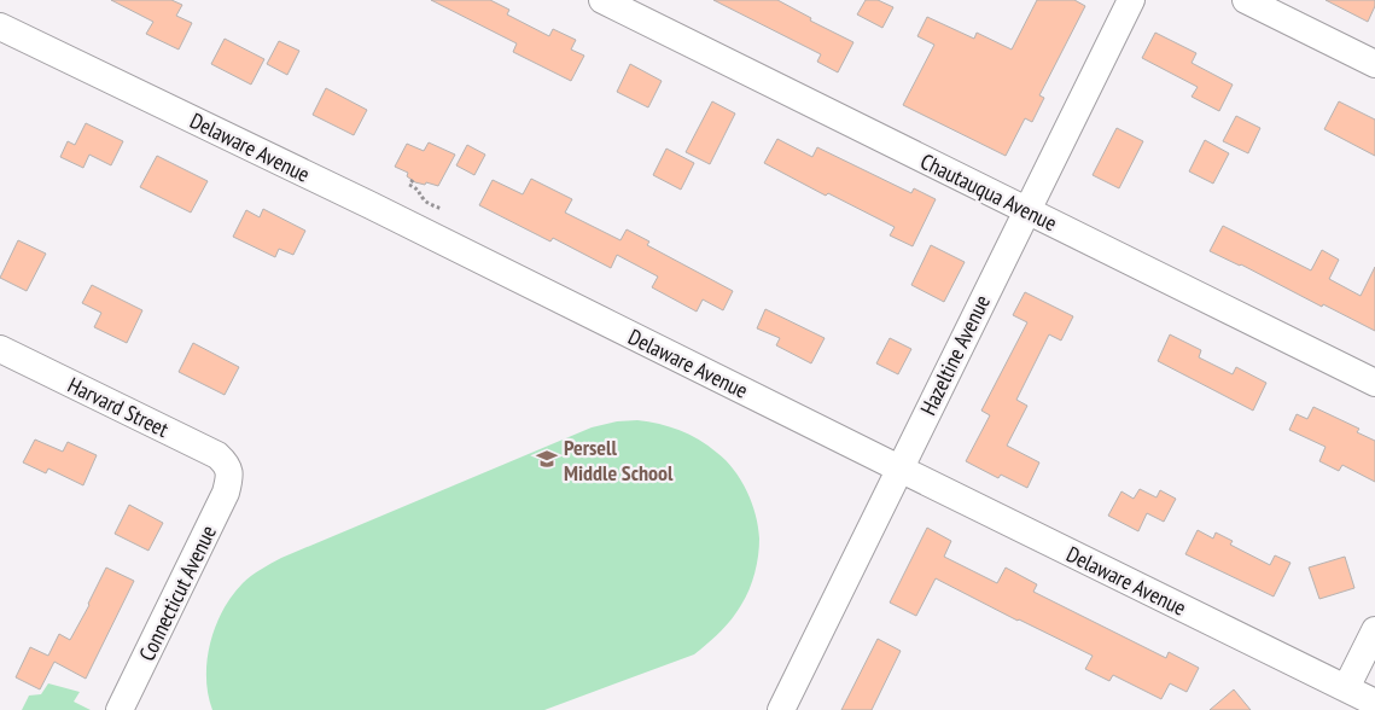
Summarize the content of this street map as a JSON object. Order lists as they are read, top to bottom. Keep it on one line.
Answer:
{"streets":{"street":["Delaware Avenue","Chautauqua Avenue","Hazeltine Avenue","Harvard Street","Connecticut Avenue"]},"crossings":[["Delaware Avenue","Hazeltine Avenue"],["Chautauqua Avenue","Hazeltine Avenue"],["Harvard Street","Connecticut Avenue"]],"places":{"school or university":["Persell Middle School"]}}
